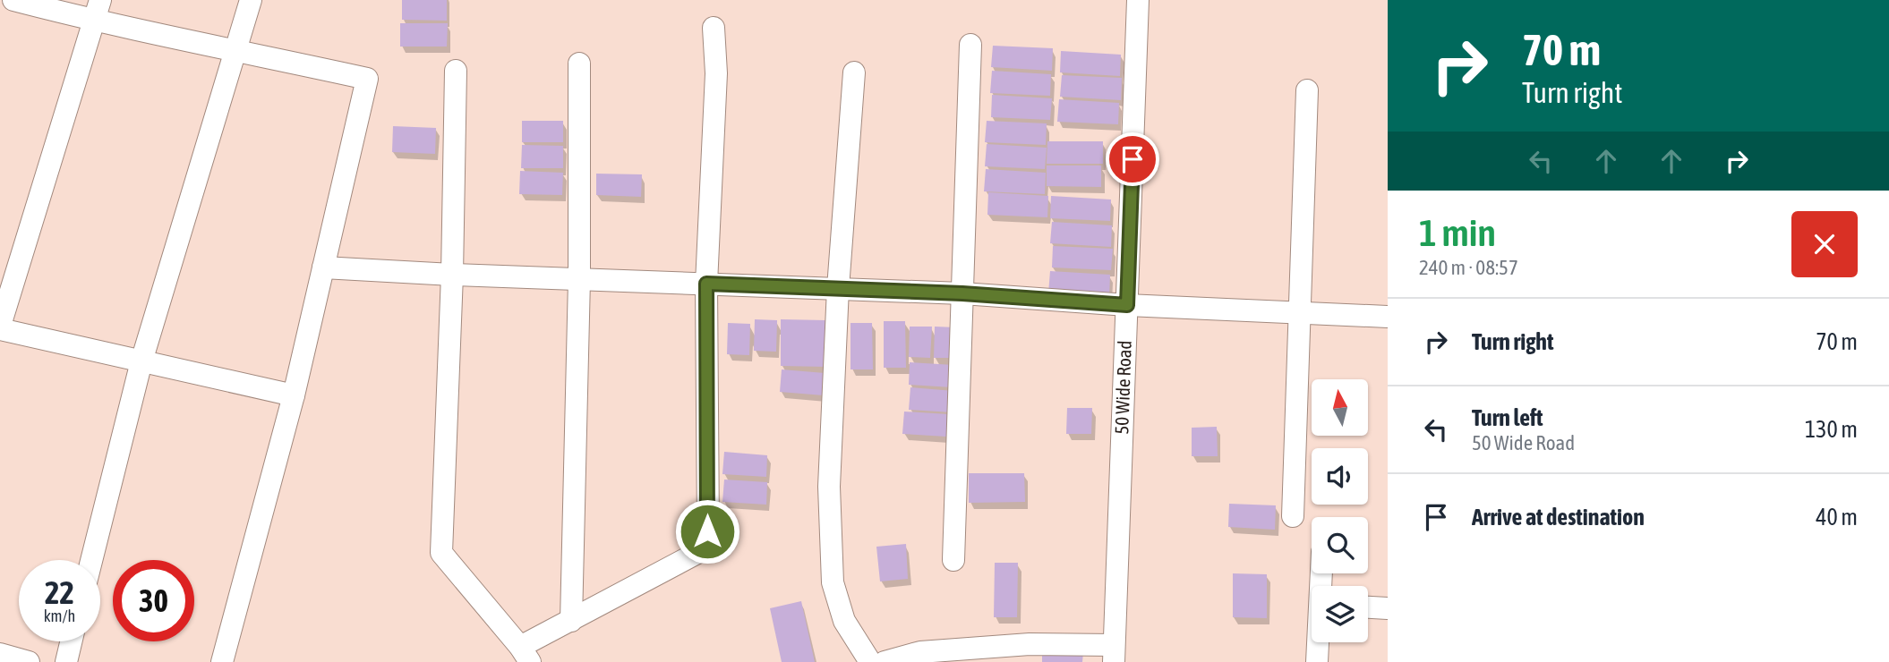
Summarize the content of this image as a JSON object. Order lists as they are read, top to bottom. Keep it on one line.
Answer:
{"streets":{"street":["50 Wide Road"]},"north":"top","page":{"turn":["70 m","Turn right"],"heading":["1 min","240 m · 08:57"],"list":[{"name":"Turn right","value":"70 m"},{"name":"Turn left","note":"50 Wide Road","value":"130 m"},{"name":"Arrive at destination","value":"40 m"}],"speed":"22 km/h","limit":"30"}}
